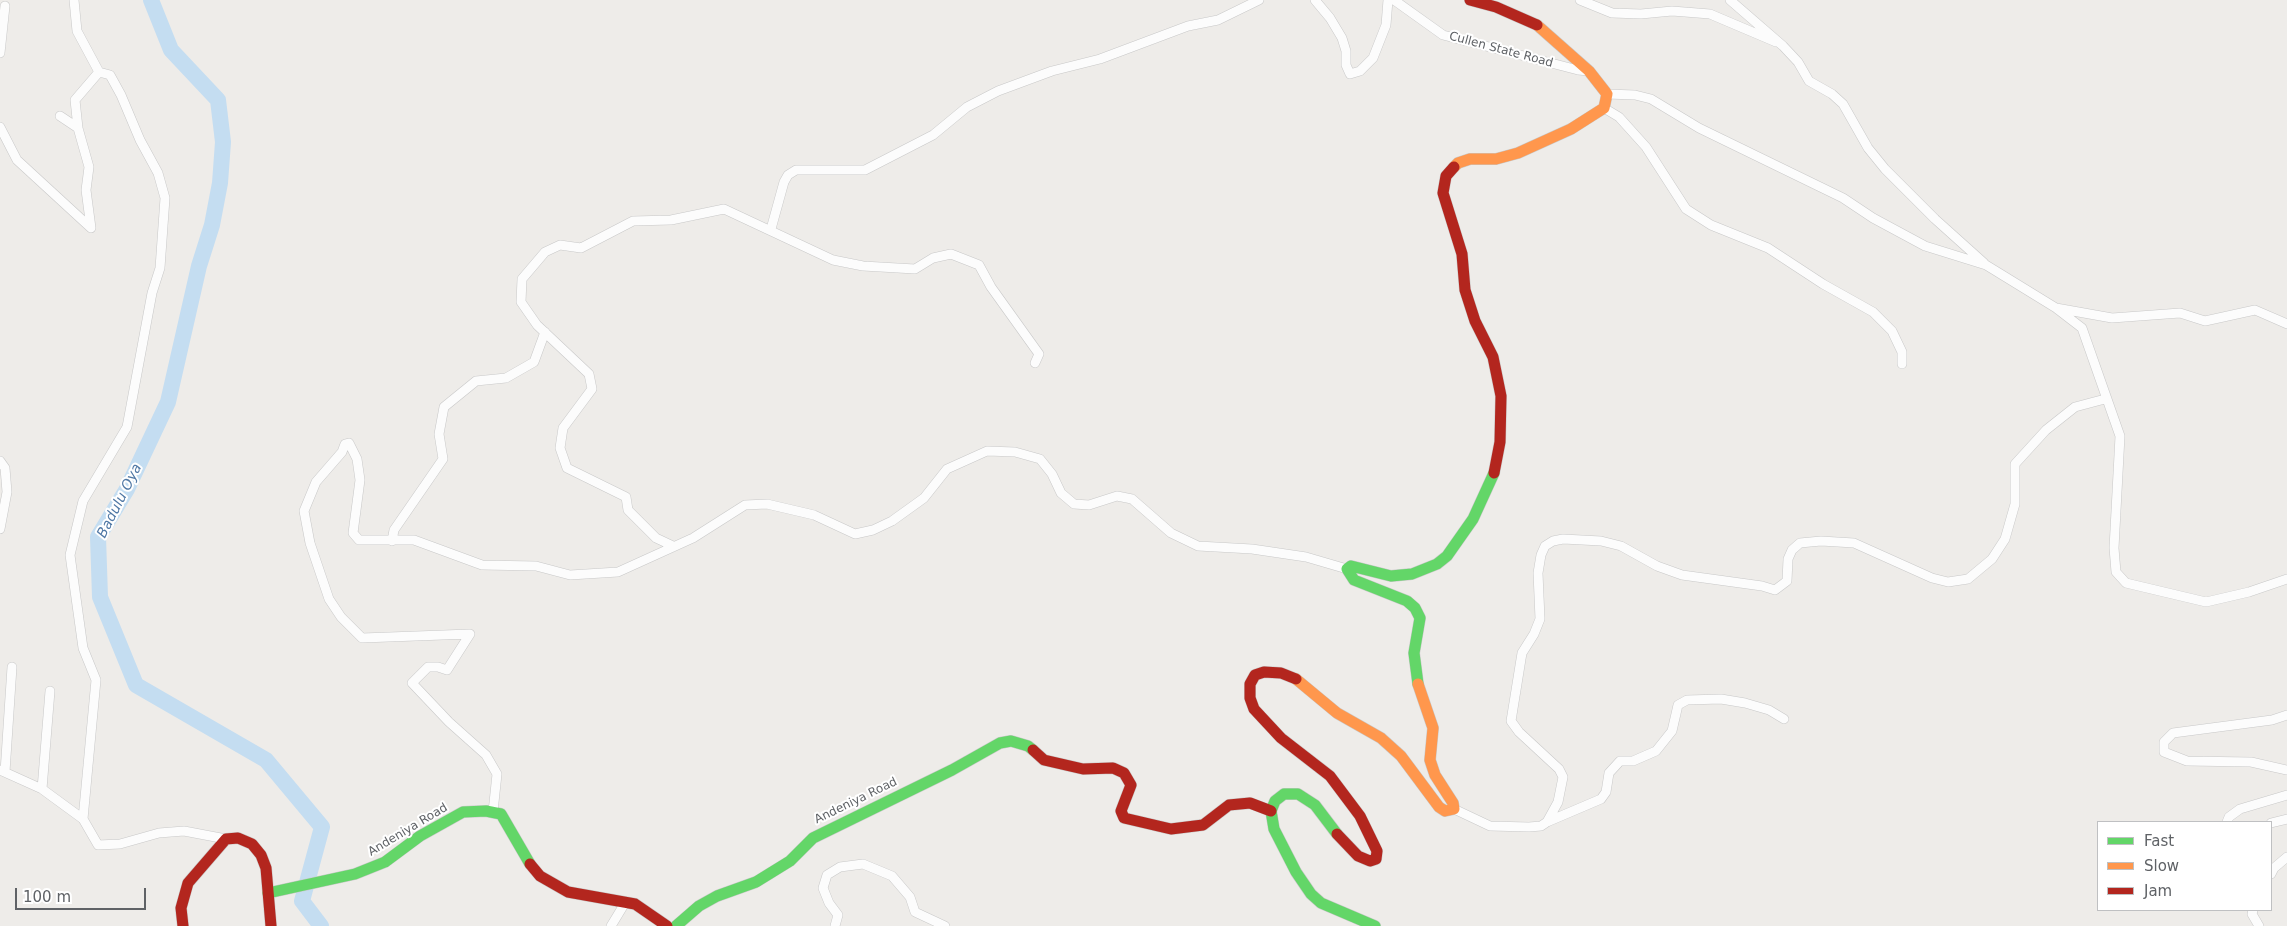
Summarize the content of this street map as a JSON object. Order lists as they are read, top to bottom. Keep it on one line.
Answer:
{"streets":{"street":["Cullen State Road","Andeniya Road"]},"water":["Badulu Oya"],"legend":["Fast","Slow","Jam"],"scale_bar":"100 m"}
